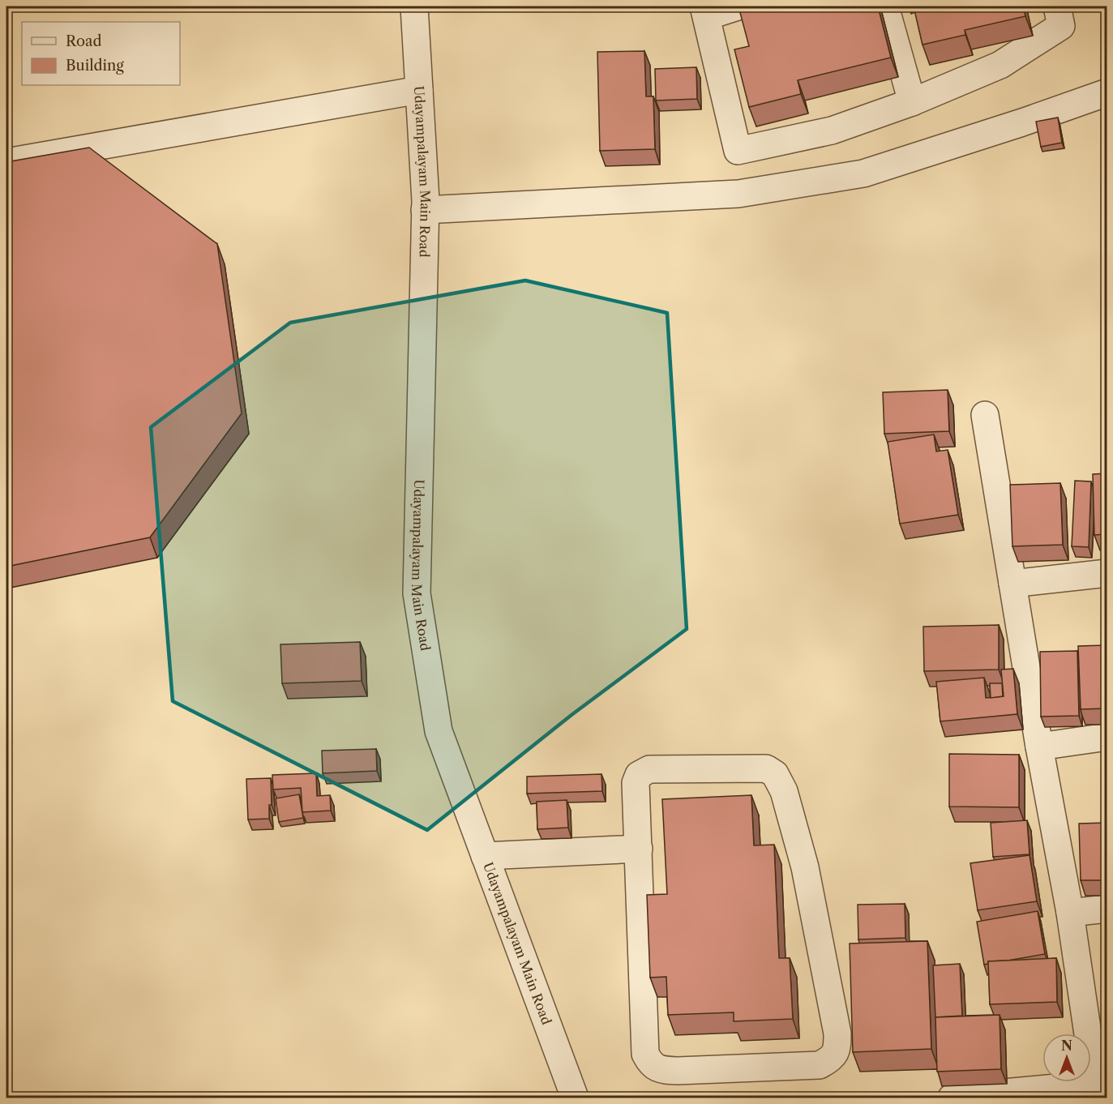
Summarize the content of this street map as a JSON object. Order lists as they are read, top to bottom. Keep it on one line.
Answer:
{"streets":{"street":["Udayampalayam Main Road"]},"legend":["Road","Building"],"north":"top"}
